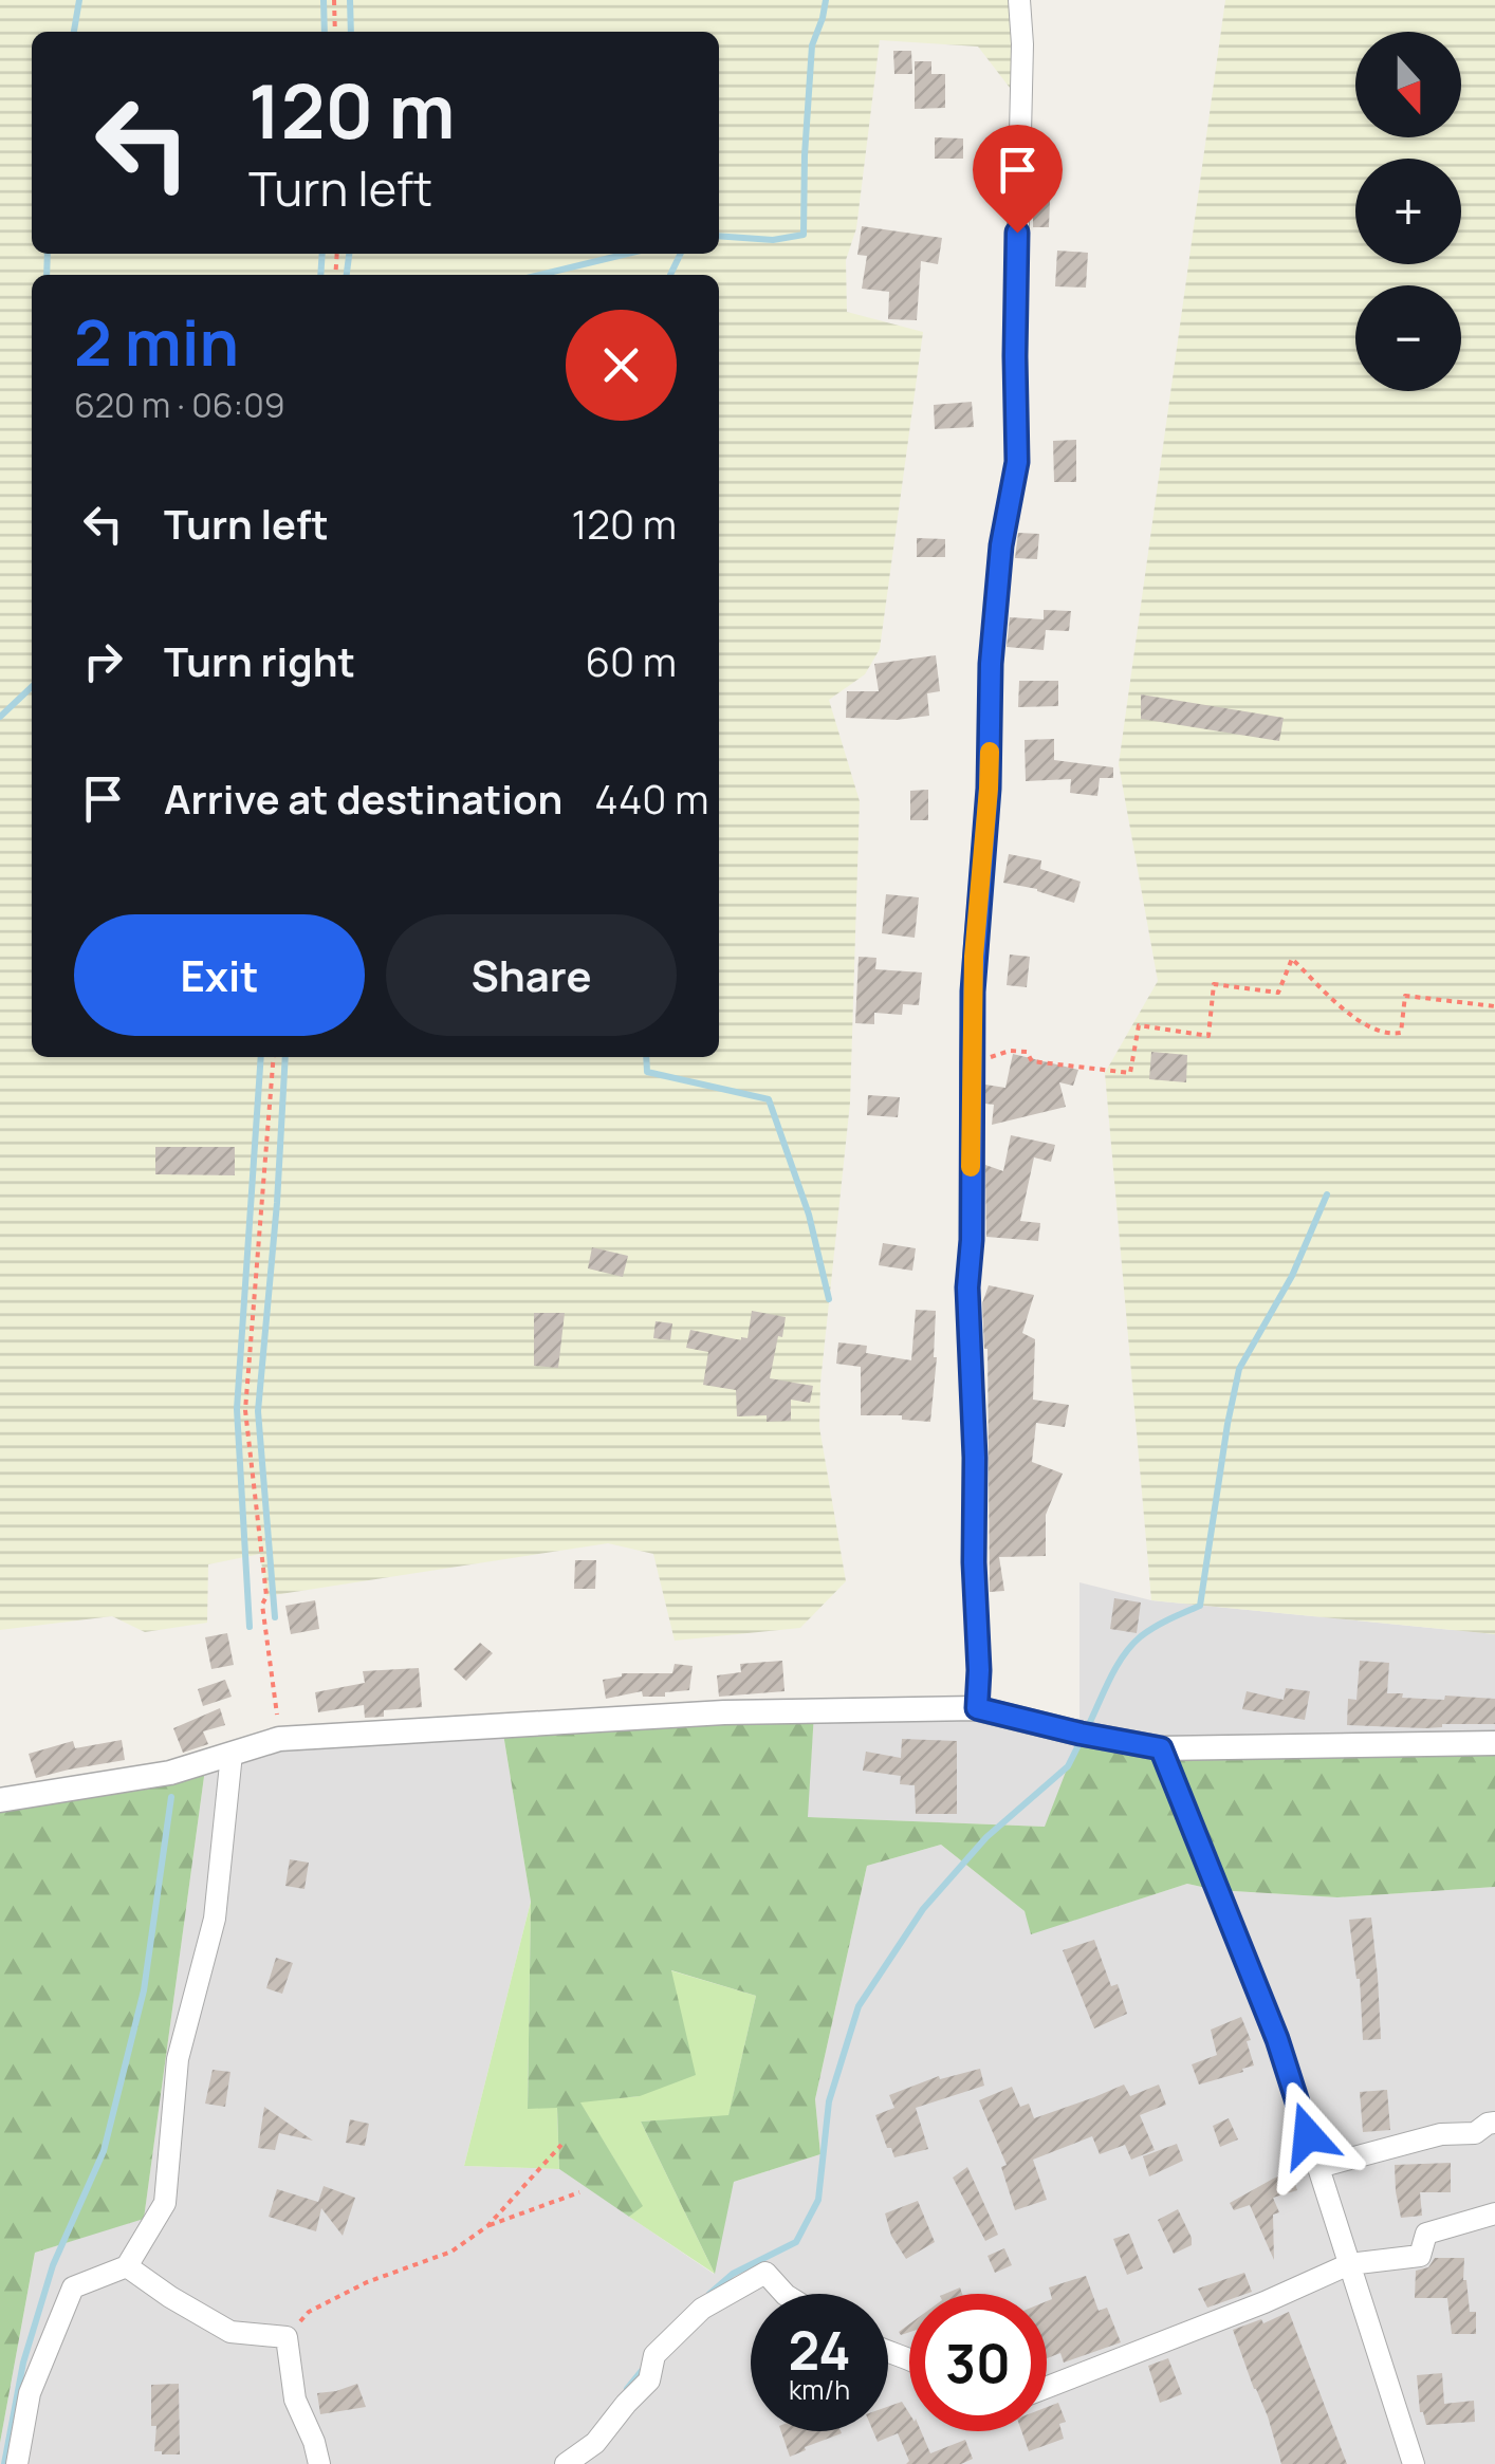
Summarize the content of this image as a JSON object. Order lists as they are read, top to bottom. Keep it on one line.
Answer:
{"north":"bottom","page":{"map_buttons":["+","−"],"turn":["120 m","Turn left"],"heading":["2 min","620 m · 06:09"],"list":[{"name":"Turn left","value":"120 m"},{"name":"Turn right","value":"60 m"},{"name":"Arrive at destination","value":"440 m"}],"buttons":["Exit","Share"],"speed":"24 km/h","limit":"30"}}
